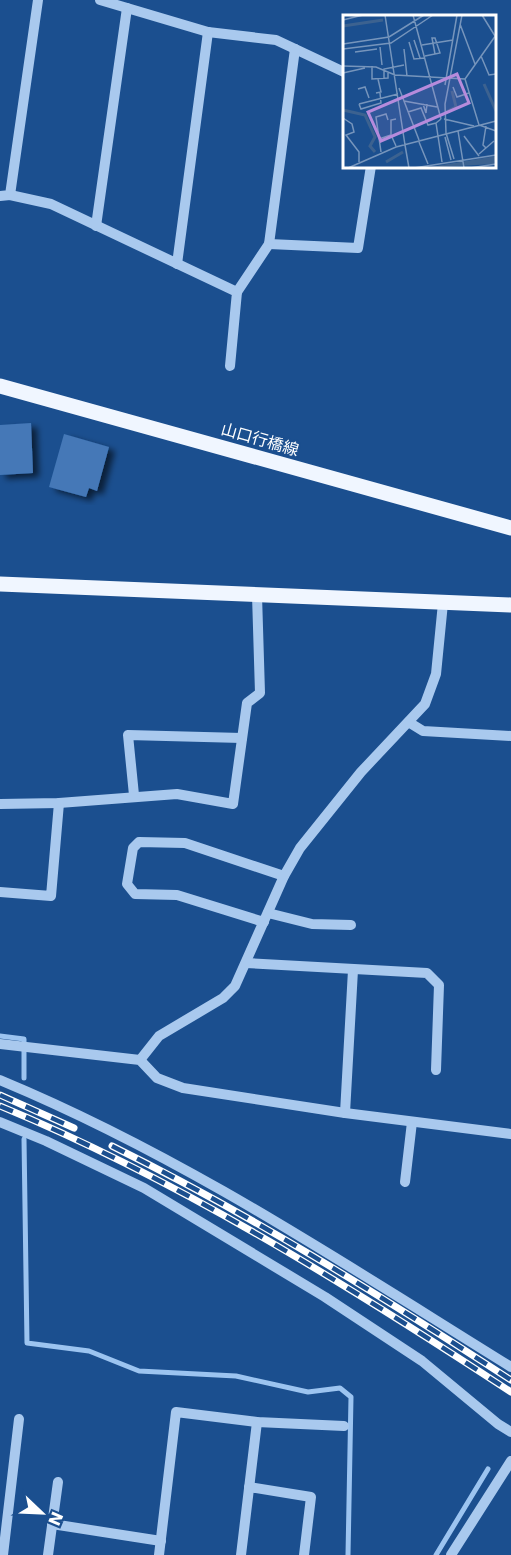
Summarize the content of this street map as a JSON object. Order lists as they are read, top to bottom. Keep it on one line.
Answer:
{"streets":{"main road":["山口行橋線"]},"north":"bottom right"}
